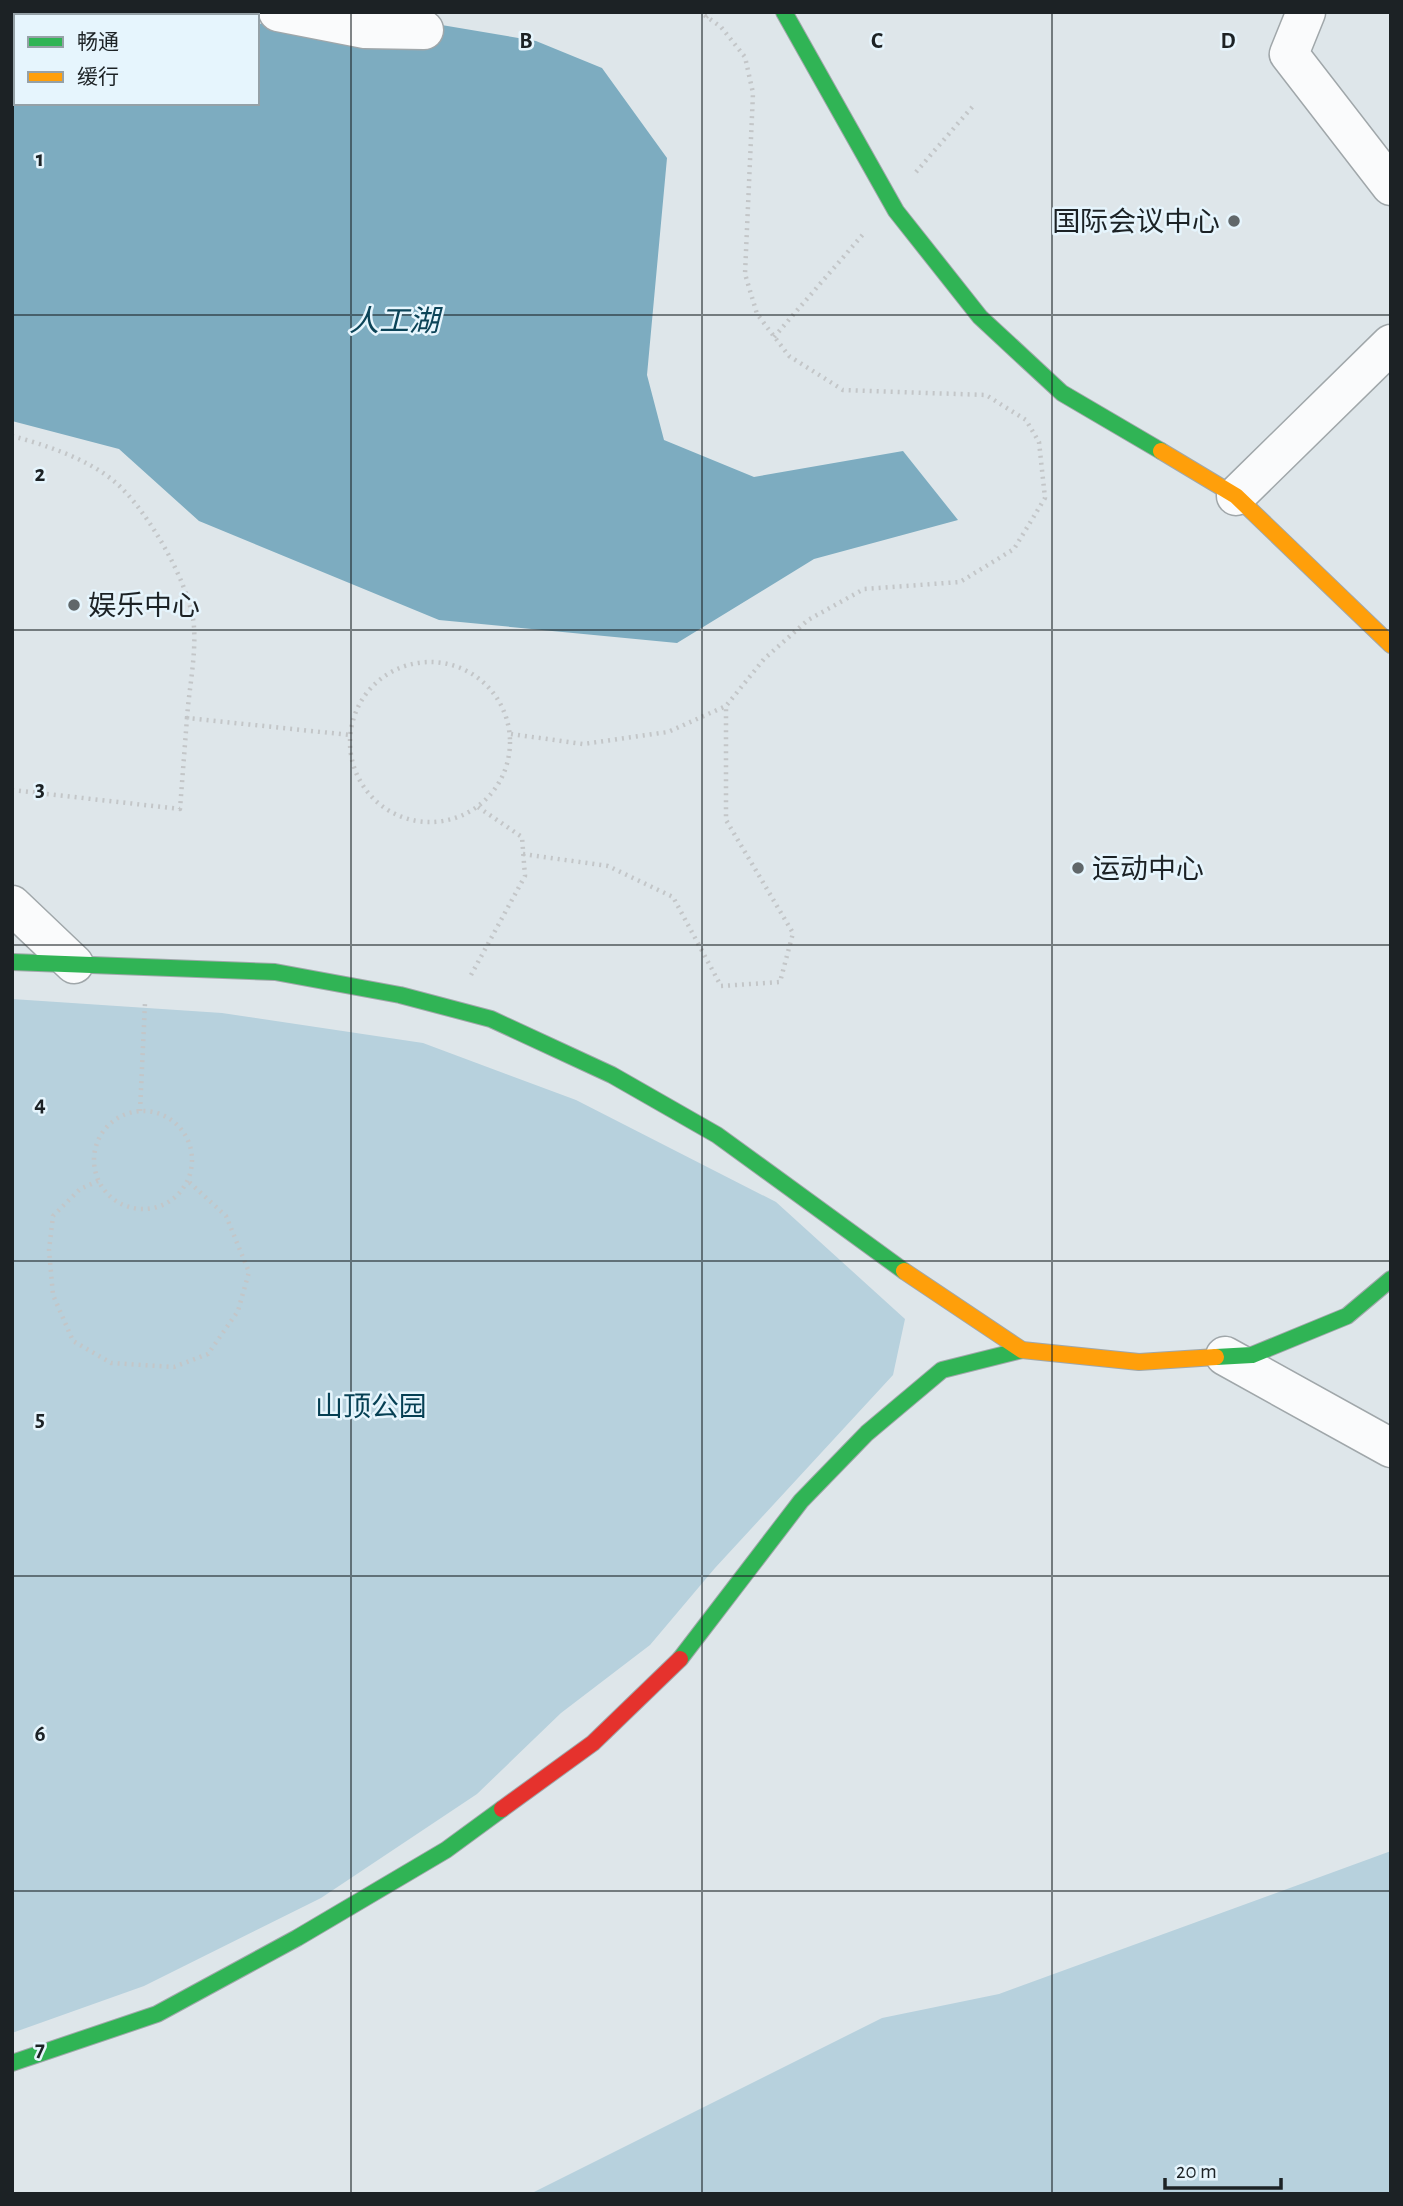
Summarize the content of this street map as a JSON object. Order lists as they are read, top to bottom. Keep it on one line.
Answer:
{"water":["人工湖"],"parks":["山顶公园"],"places":["国际会议中心","娱乐中心","运动中心"],"legend":["畅通","缓行"],"scale_bar":"20 m","grid":{"columns":["B","C","D"],"rows":["1","2","3","4","5","6","7"]}}
